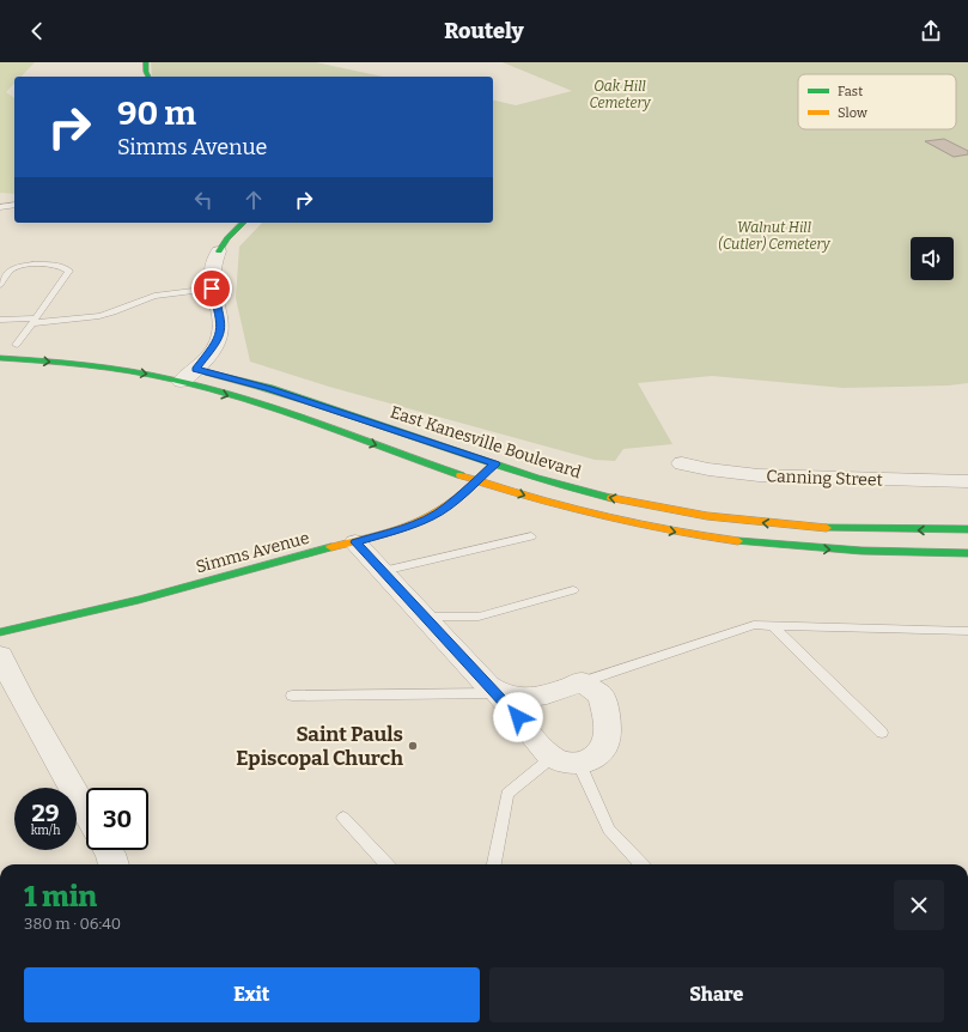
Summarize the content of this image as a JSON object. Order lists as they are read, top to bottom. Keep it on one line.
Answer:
{"streets":{"main road":["East Kanesville Boulevard","Simms Avenue"],"street":["Canning Street"]},"crossings":[["East Kanesville Boulevard","Simms Avenue"]],"parks":["Oak Hill Cemetery","Walnut Hill (Cutler) Cemetery"],"places":["Saint Pauls Episcopal Church"],"legend":["Fast","Slow"],"page":{"header":"Routely","turn":["90 m","Simms Avenue"],"speed":"29 km/h","limit":"30","heading":["1 min","380 m · 06:40"],"buttons":["Exit","Share"]}}
